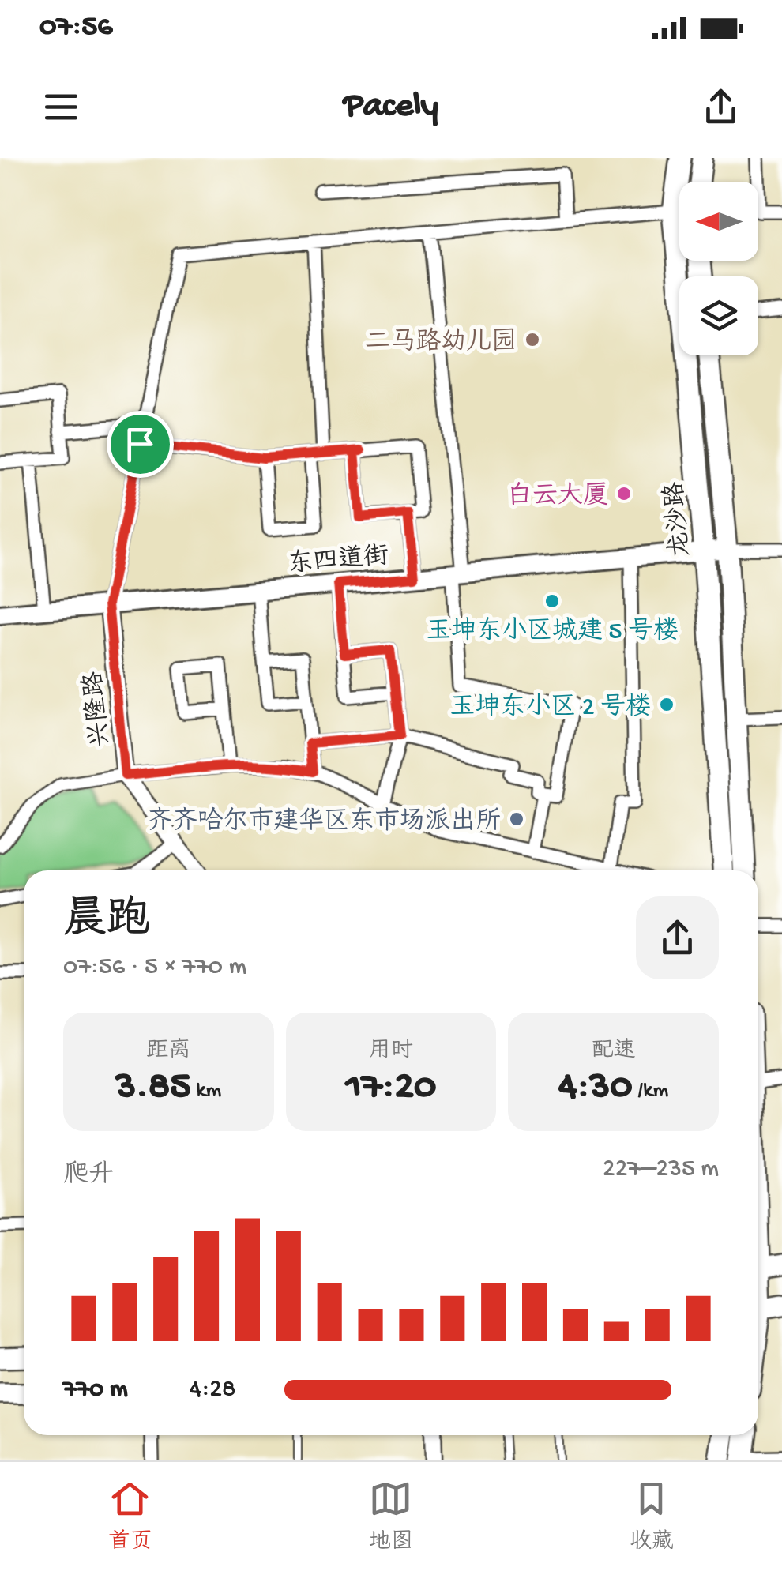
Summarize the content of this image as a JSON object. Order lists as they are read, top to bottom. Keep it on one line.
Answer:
{"streets":{"main road":["龙沙路","东四道街"],"street":["兴隆路"]},"crossings":[["龙沙路","东四道街"],["东四道街","兴隆路"]],"places":["二马路幼儿园","白云大厦","玉坤东小区城建 5 号楼","玉坤东小区 2 号楼","齐齐哈尔市建华区东市场派出所"],"north":"left","page":{"status":"07:56","header":"Pacely","heading":["晨跑","07:56 · 5 × 770 m"],"stats":[["距离","3.85 km"],["用时","17:20"],["配速","4:30 /km"]],"chart":["爬升","227–235 m"],"list":[{"name":"770 m","note":"4:28"}],"tabs":["首页","地图","收藏"]}}
